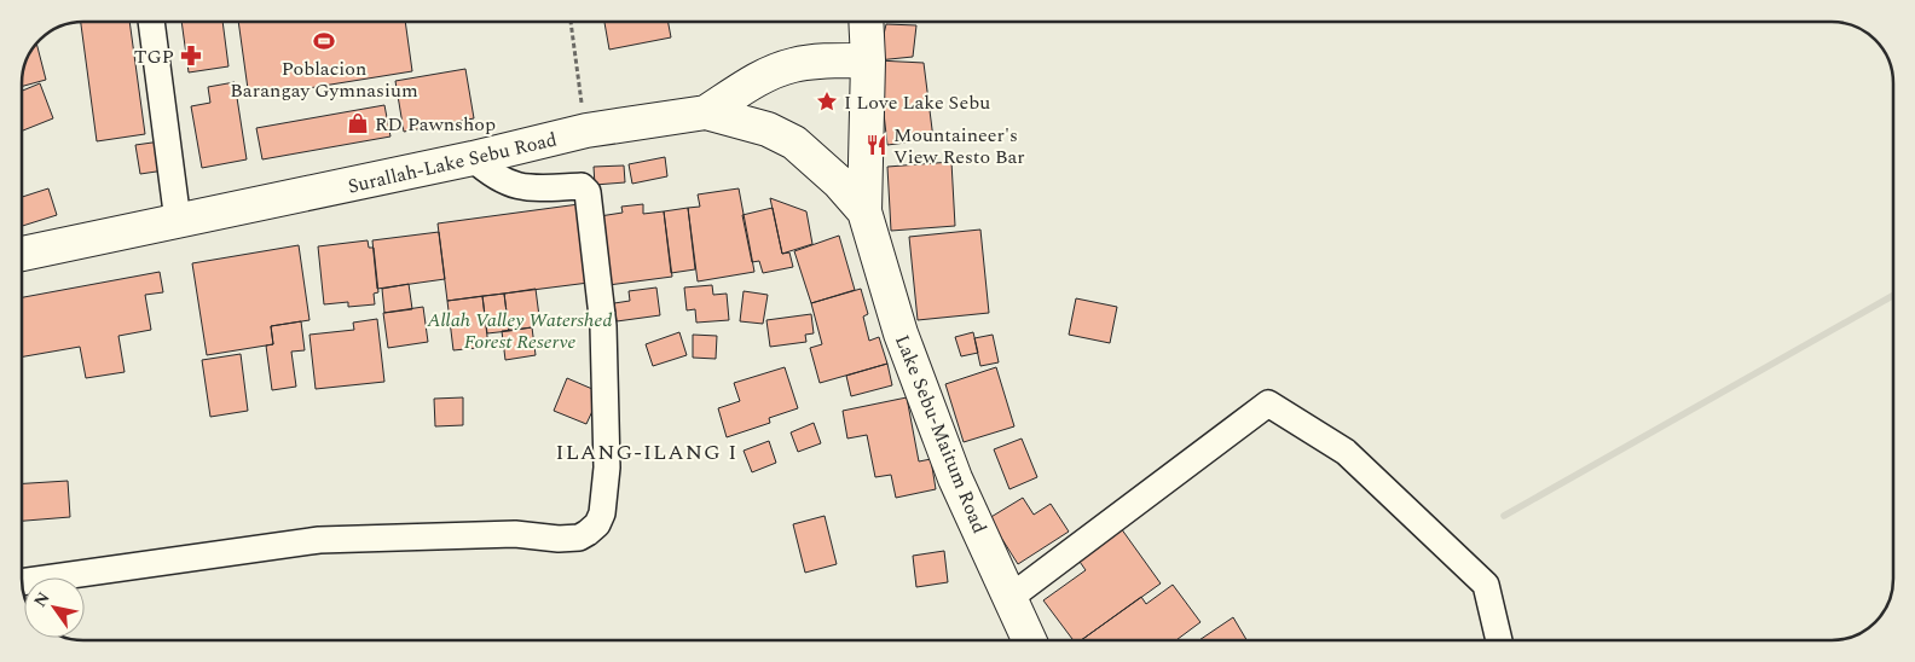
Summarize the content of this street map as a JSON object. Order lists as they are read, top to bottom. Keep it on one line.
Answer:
{"streets":{"main road":["Surallah-Lake Sebu Road","Lake Sebu-Maitum Road"]},"crossings":[["Surallah-Lake Sebu Road","Lake Sebu-Maitum Road"]],"districts":["ILANG-ILANG I"],"parks":["Allah Valley Watershed Forest Reserve"],"places":{"sports":["Poblacion Barangay Gymnasium"],"pharmacy":["TGP"],"place":["I Love Lake Sebu"],"shop":["RD Pawnshop"],"restaurant":["Mountaineer's View Resto Bar"]},"north":"top left"}
